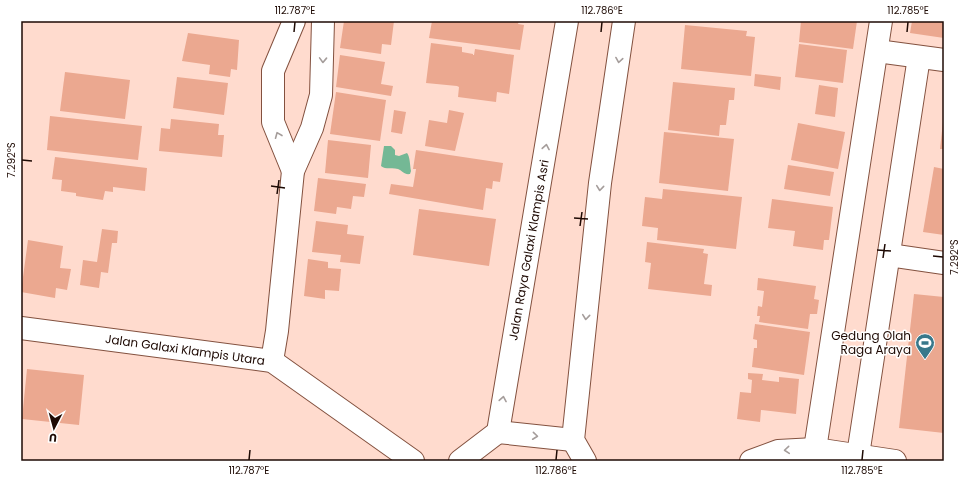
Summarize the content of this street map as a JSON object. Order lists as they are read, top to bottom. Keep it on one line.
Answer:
{"streets":{"street":["Jalan Raya Galaxi Klampis Asri","Jalan Galaxi Klampis Utara"]},"places":{"sports":["Gedung Olah Raga Araya"]},"north":"bottom","coordinates":["112.787°E","112.786°E","112.785°E","7.292°S"]}
